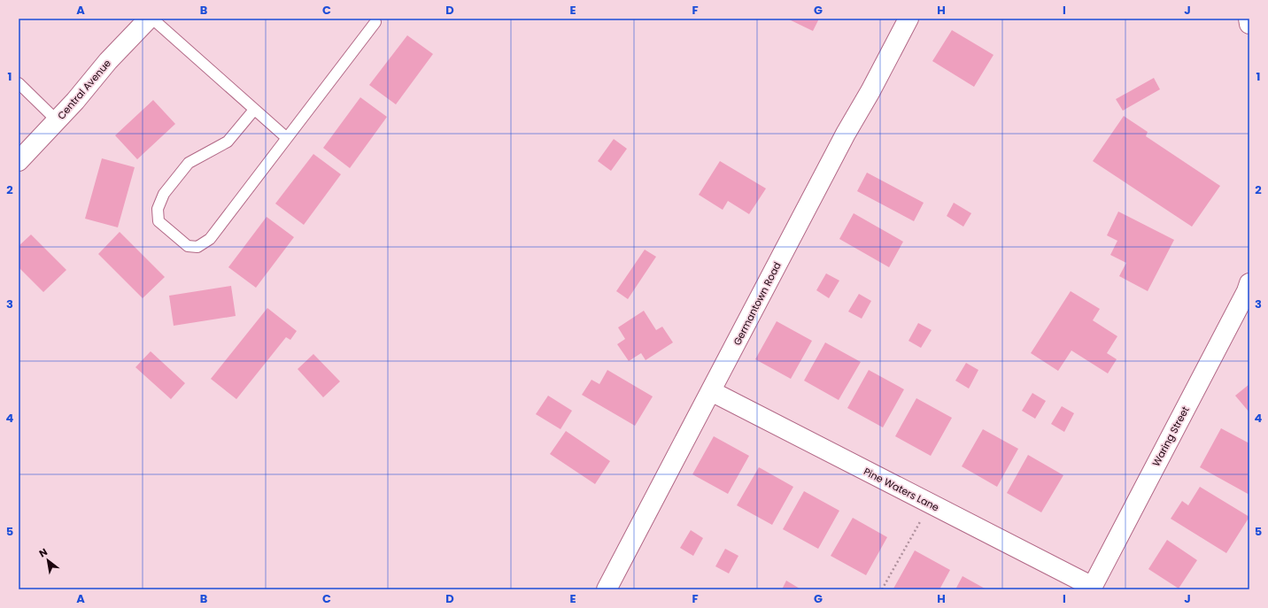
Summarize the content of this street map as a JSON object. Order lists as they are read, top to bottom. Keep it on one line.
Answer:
{"streets":{"street":["Central Avenue","Germantown Road","Waring Street","Pine Waters Lane"]},"crossings":[["Germantown Road","Pine Waters Lane"],["Waring Street","Pine Waters Lane"]],"north":"top left","grid":{"columns":["A","B","C","D","E","F","G","H","I","J"],"rows":["1","2","3","4","5"]}}
